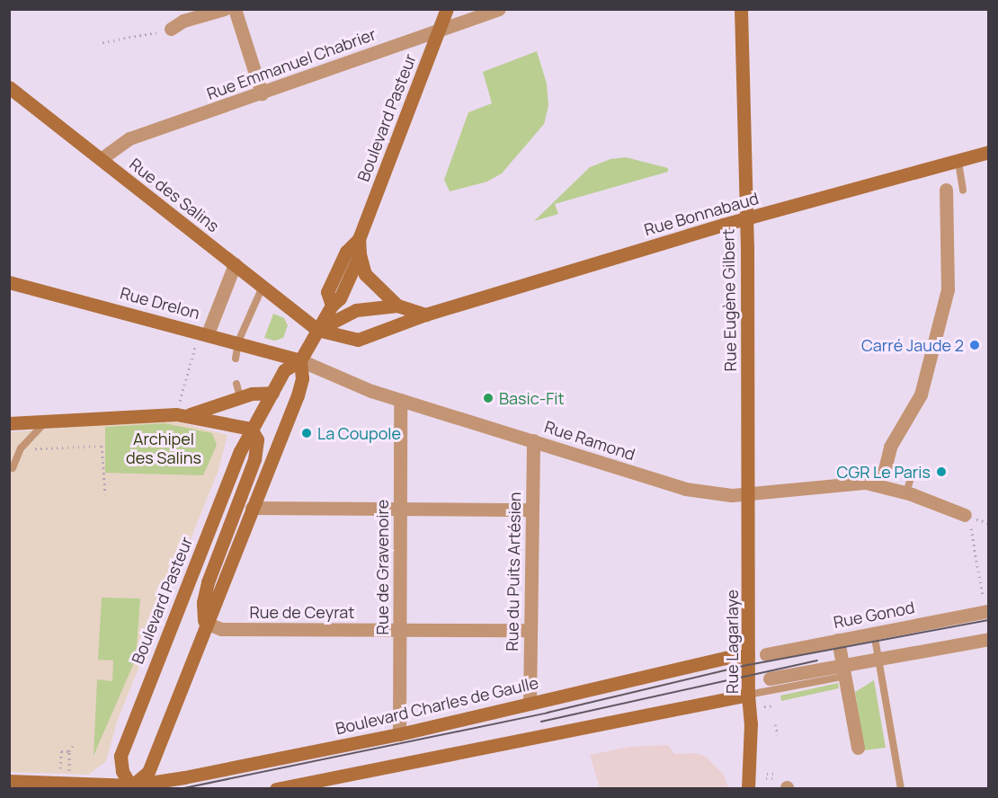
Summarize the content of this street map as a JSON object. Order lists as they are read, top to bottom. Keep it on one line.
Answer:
{"streets":{"main road":["Boulevard Pasteur","Rue des Salins","Rue Bonnabaud","Rue Eugène Gilbert","Rue Drelon","Rue Lagarlaye","Boulevard Charles de Gaulle"],"street":["Rue Emmanuel Chabrier","Rue Ramond","Rue de Gravenoire","Rue du Puits Artésien","Rue de Ceyrat","Rue Gonod"]},"crossings":[["Rue Emmanuel Chabrier","Boulevard Pasteur"],["Rue Emmanuel Chabrier","Rue des Salins"],["Boulevard Pasteur","Rue des Salins"],["Boulevard Pasteur","Rue Bonnabaud"],["Boulevard Pasteur","Rue Drelon"],["Boulevard Pasteur","Rue Ramond"],["Boulevard Pasteur","Rue de Ceyrat"],["Boulevard Pasteur","Boulevard Charles de Gaulle"],["Rue des Salins","Rue Bonnabaud"],["Rue Bonnabaud","Rue Eugène Gilbert"],["Rue Eugène Gilbert","Rue Ramond"],["Rue Eugène Gilbert","Rue Lagarlaye"],["Rue Drelon","Rue Ramond"],["Rue Ramond","Rue de Gravenoire"],["Rue Ramond","Rue du Puits Artésien"],["Rue Ramond","Rue Lagarlaye"],["Rue de Gravenoire","Rue de Ceyrat"],["Rue de Gravenoire","Boulevard Charles de Gaulle"],["Rue du Puits Artésien","Rue de Ceyrat"],["Rue du Puits Artésien","Boulevard Charles de Gaulle"],["Rue Lagarlaye","Boulevard Charles de Gaulle"]],"parks":["Archipel des Salins"],"places":["Carré Jaude 2","Basic-Fit","La Coupole","CGR Le Paris"]}
